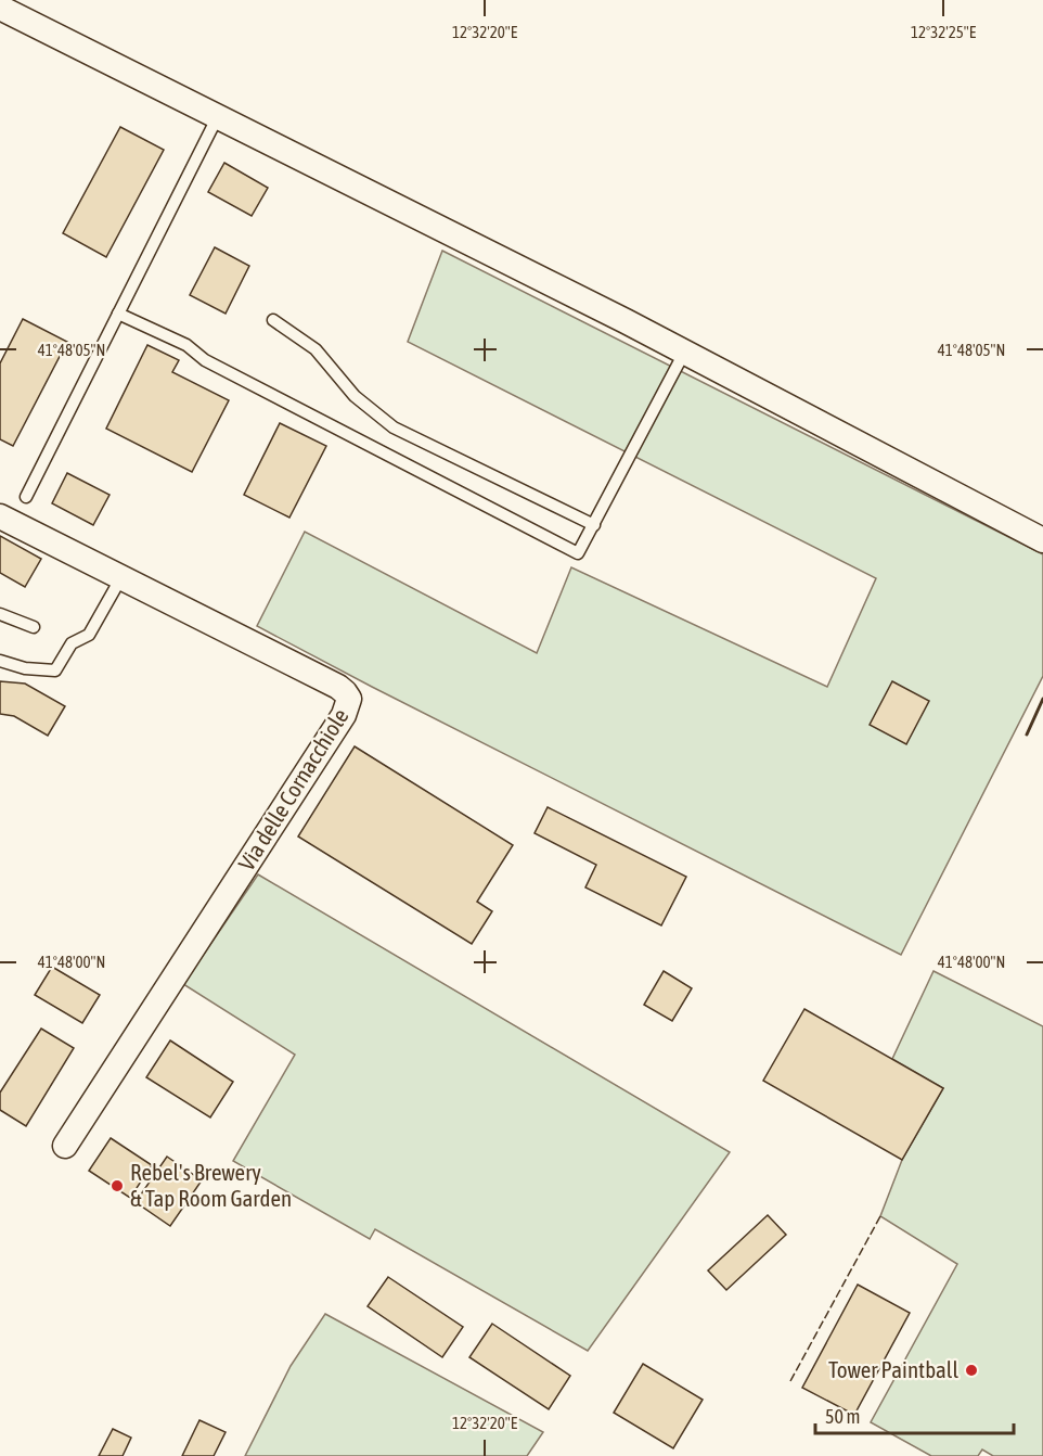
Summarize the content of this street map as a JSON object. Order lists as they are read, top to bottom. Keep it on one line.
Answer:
{"streets":{"street":["Via delle Cornacchiole"]},"places":["Rebel's Brewery & Tap Room Garden","Tower Paintball"],"scale_bar":"50 m","coordinates":["12°32'20\"E","12°32'25\"E","41°48'05\"N","41°48'00\"N"]}
